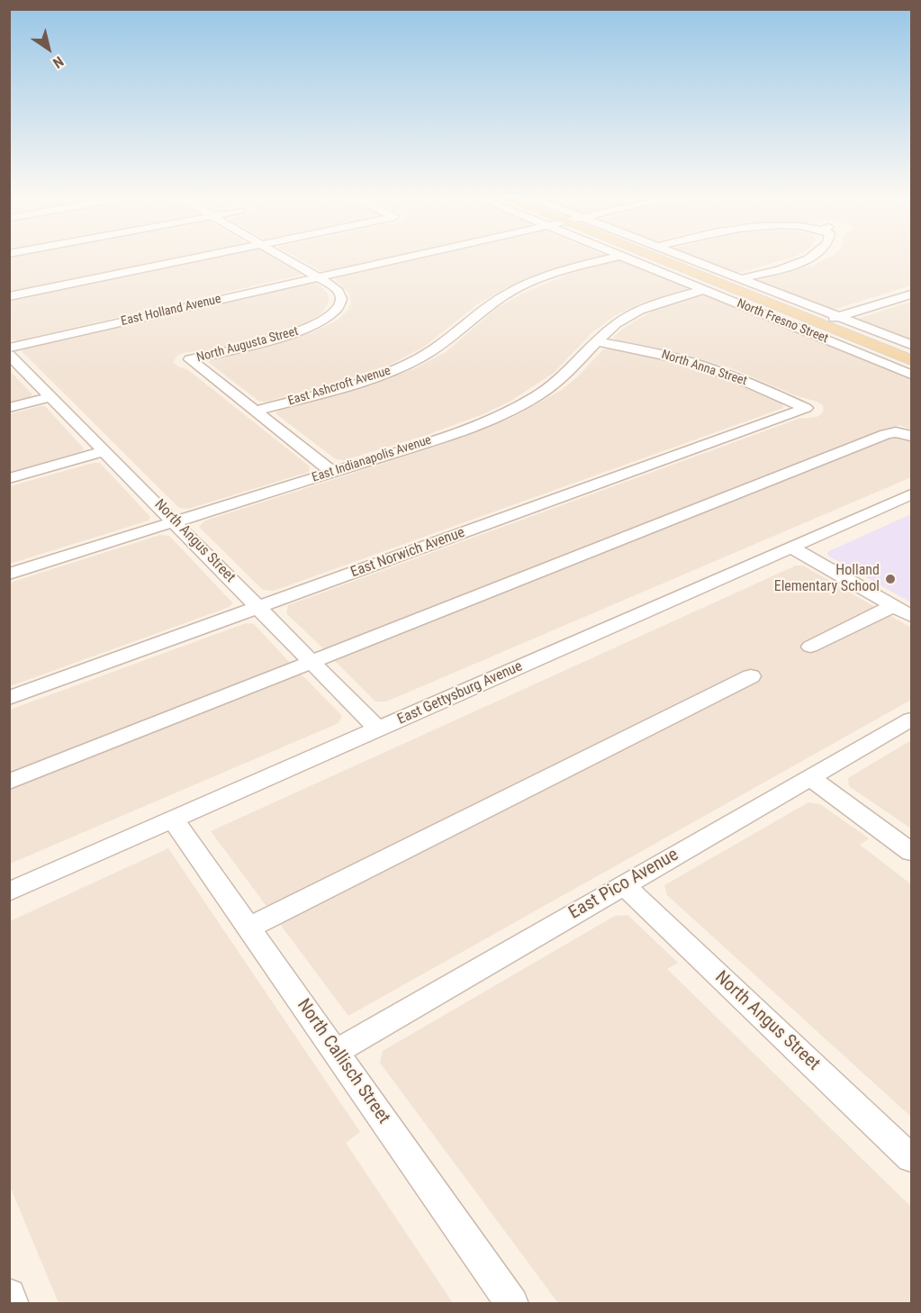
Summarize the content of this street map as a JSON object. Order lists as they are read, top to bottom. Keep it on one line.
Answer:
{"streets":{"main road":["North Fresno Street"],"street":["East Holland Avenue","North Augusta Street","North Anna Street","East Ashcroft Avenue","East Indianapolis Avenue","North Angus Street","East Norwich Avenue","East Gettysburg Avenue","East Pico Avenue","North Callisch Street"]},"crossings":[["East Holland Avenue","North Augusta Street"],["North Fresno Street","East Indianapolis Avenue"],["North Augusta Street","East Ashcroft Avenue"],["North Augusta Street","East Indianapolis Avenue"],["North Anna Street","East Indianapolis Avenue"],["North Anna Street","East Norwich Avenue"],["East Indianapolis Avenue","North Angus Street"],["North Angus Street","East Norwich Avenue"],["North Angus Street","East Gettysburg Avenue"],["North Angus Street","East Pico Avenue"],["East Gettysburg Avenue","North Callisch Street"],["East Pico Avenue","North Callisch Street"]],"places":["Holland Elementary School"],"north":"bottom right"}
